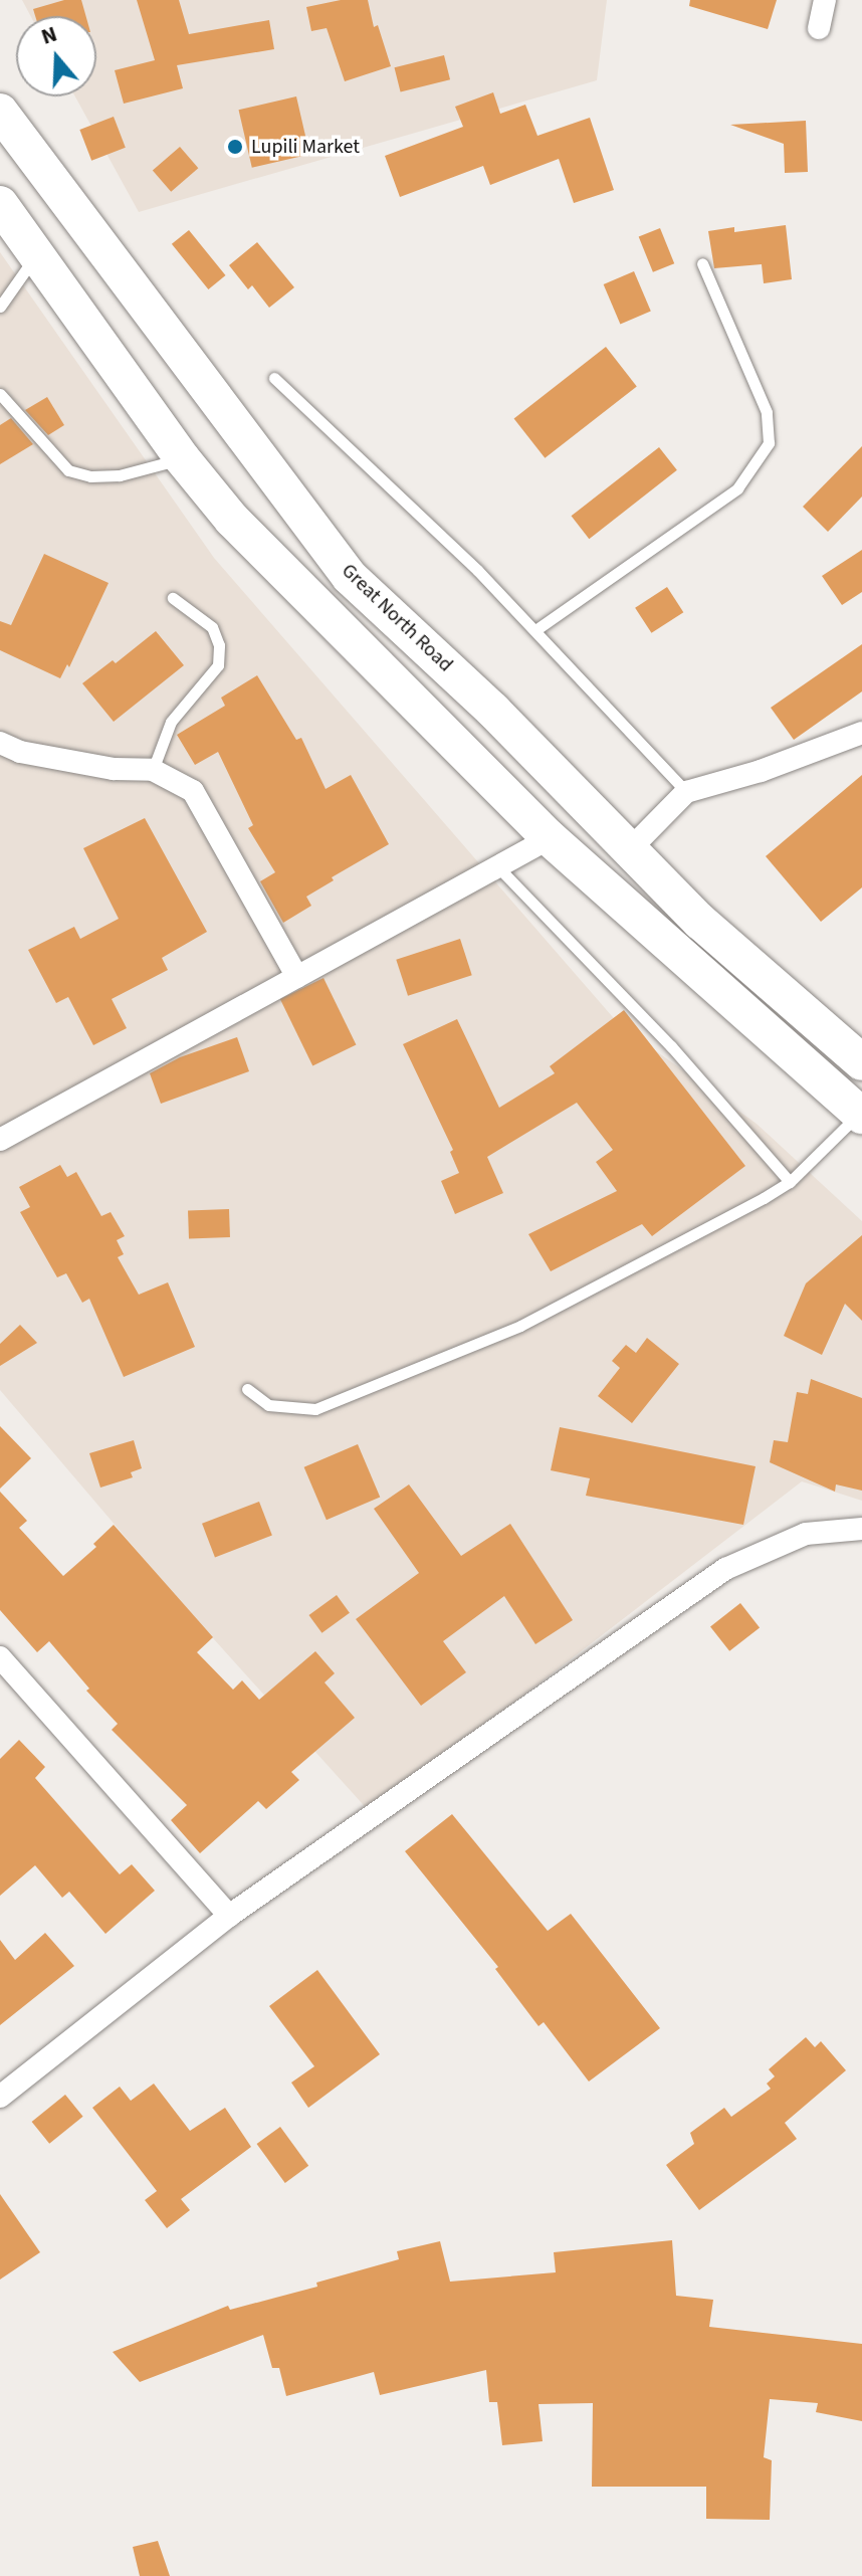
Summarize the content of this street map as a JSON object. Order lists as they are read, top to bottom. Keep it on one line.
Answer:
{"streets":{"main road":["Great North Road"]},"places":["Lupili Market"],"north":"top"}
